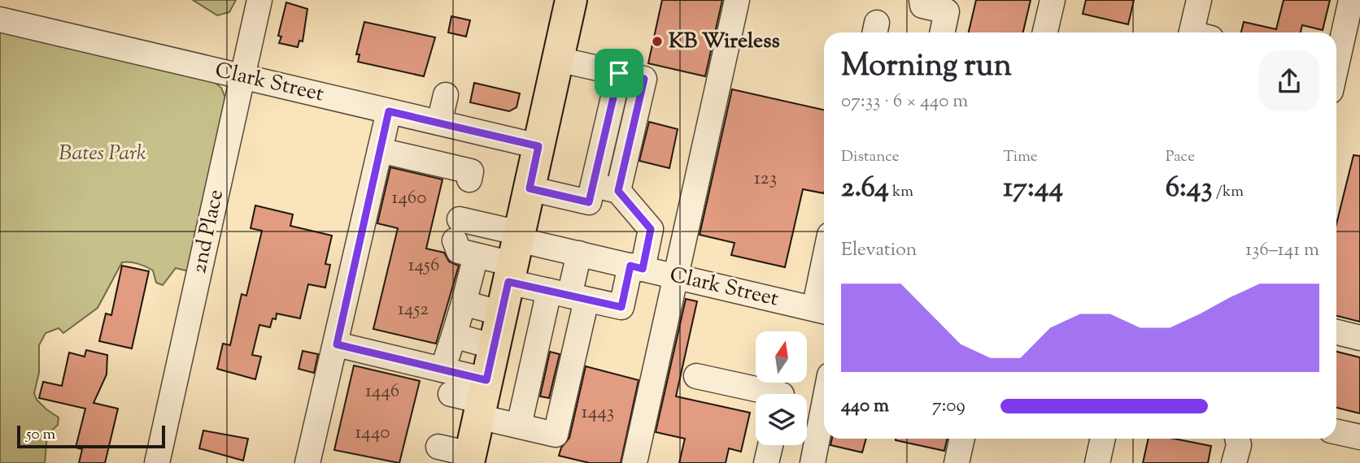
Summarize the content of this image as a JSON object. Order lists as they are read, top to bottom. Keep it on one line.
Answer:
{"streets":{"street":["Clark Street","2nd Place"]},"crossings":[["Clark Street","2nd Place"]],"parks":["Bates Park"],"places":["KB Wireless"],"house_numbers":["123","1460","1456","1452","1446","1443","1440"],"scale_bar":"50 m","north":"top","page":{"heading":["Morning run","07:33 · 6 × 440 m"],"stats":[["Distance","2.64 km"],["Time","17:44"],["Pace","6:43 /km"]],"chart":["Elevation","136–141 m"],"list":[{"name":"440 m","note":"7:09"}],"scale":"50 m"}}
